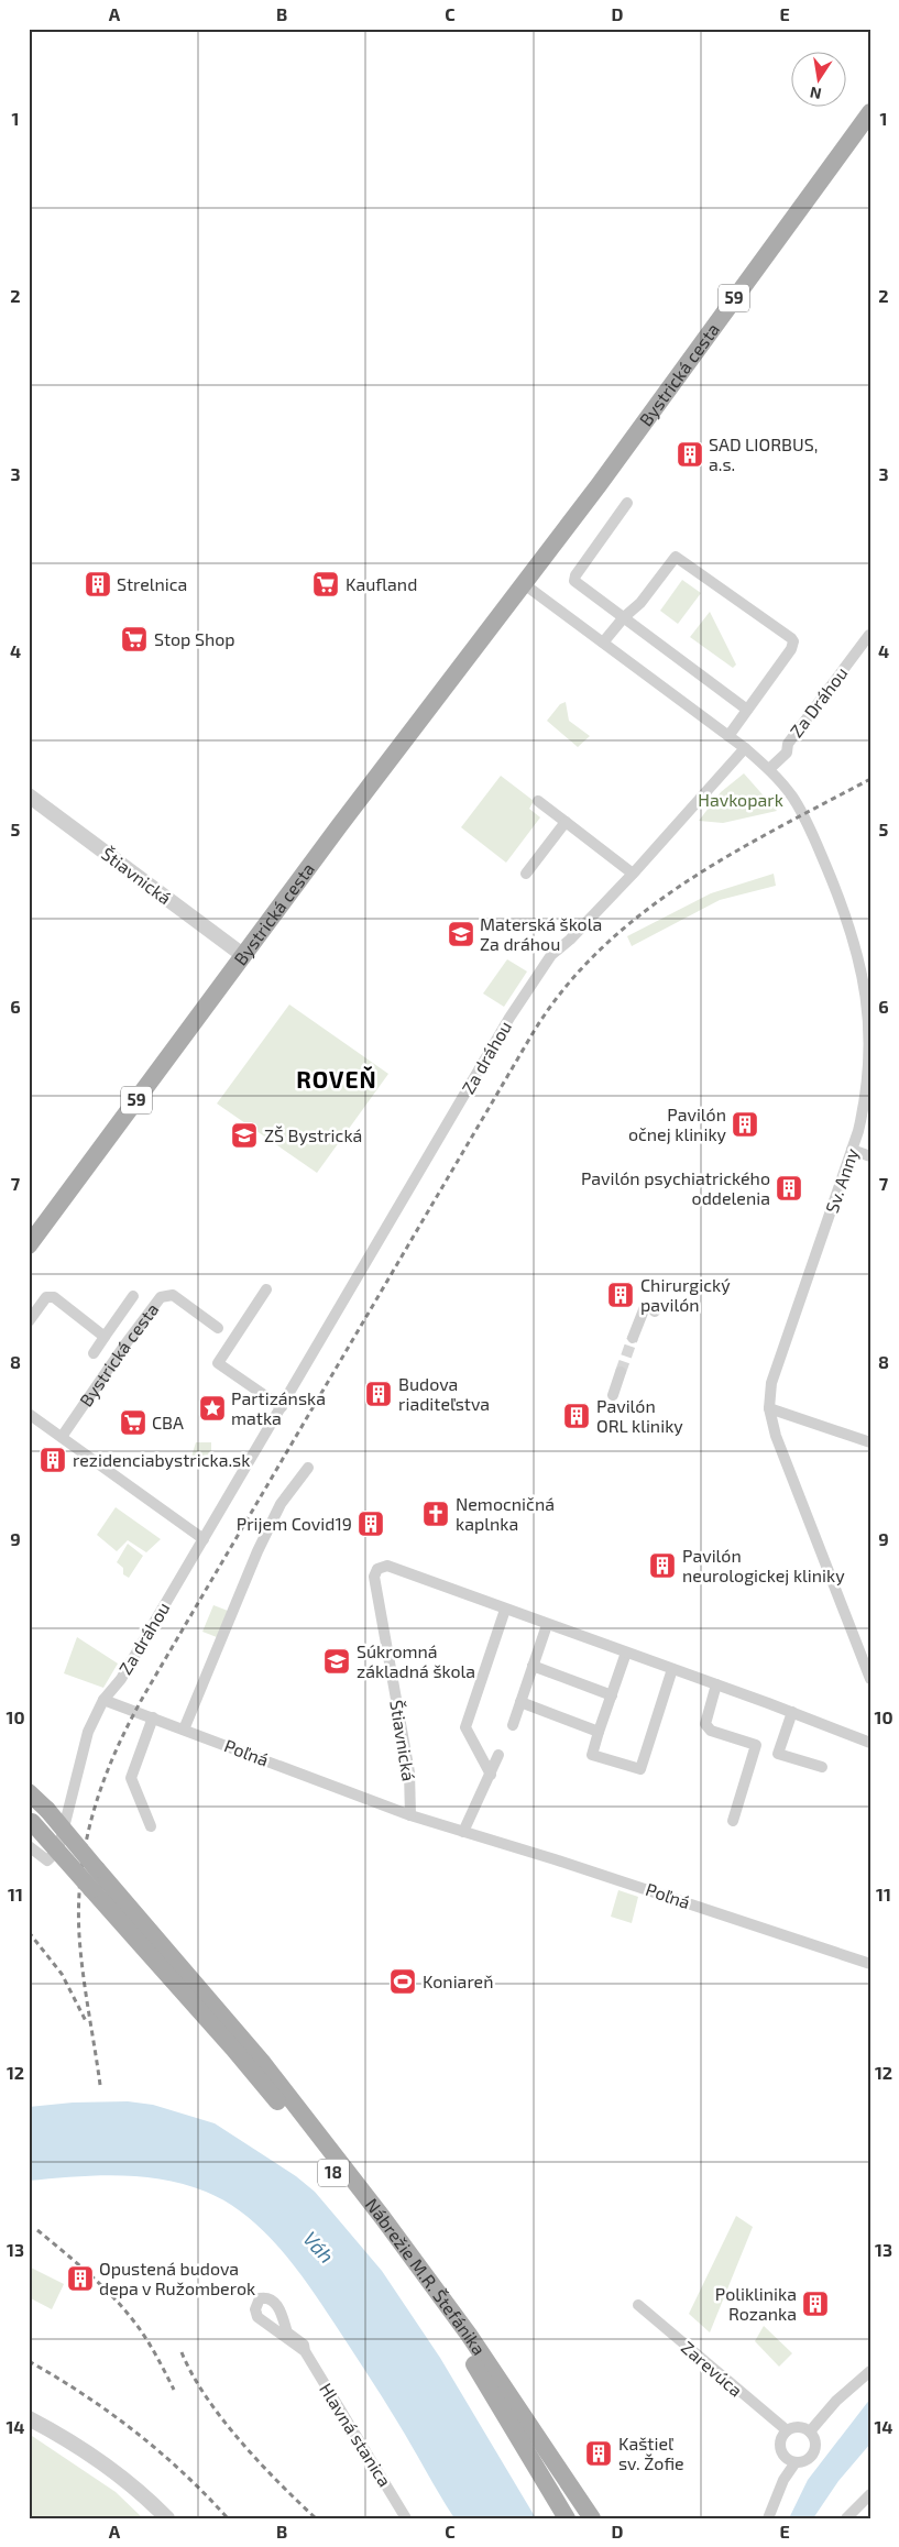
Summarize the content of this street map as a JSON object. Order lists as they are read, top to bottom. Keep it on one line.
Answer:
{"streets":{"main road":["59","Bystrická cesta","18","Nábrežie M.R. Štefánika"],"street":["Za Dráhou","Štiavnická","Za dráhou","Sv. Anny","Poľná","Zarevúca","Hlavná stanica"]},"crossings":[["Bystrická cesta","Štiavnická"],["Za Dráhou","Sv. Anny"],["Štiavnická","Poľná"],["Za dráhou","Poľná"]],"districts":["ROVEŇ"],"water":["Váh"],"parks":["Havkopark"],"places":{"building":["SAD LIORBUS, a.s.","Strelnica","Pavilón očnej kliniky","Pavilón psychiatrického oddelenia","Chirurgický pavilón","Budova riaditeľstva","Pavilón ORL kliniky","rezidenciabystricka.sk","Prijem Covid19","Pavilón neurologickej kliniky","Opustená budova depa v Ružomberok","Poliklinika Rozanka","Kaštieľ sv. Žofie"],"supermarket":["Kaufland","Stop Shop","CBA"],"school or university":["Materská škola Za dráhou","ZŠ Bystrická","Súkromná základná škola"],"place":["Partizánska matka"],"church":["Nemocničná kaplnka"],"sports":["Koniareň"]},"north":"bottom","grid":{"columns":["A","B","C","D","E"],"rows":["1","2","3","4","5","6","7","8","9","10","11","12","13","14"]}}
